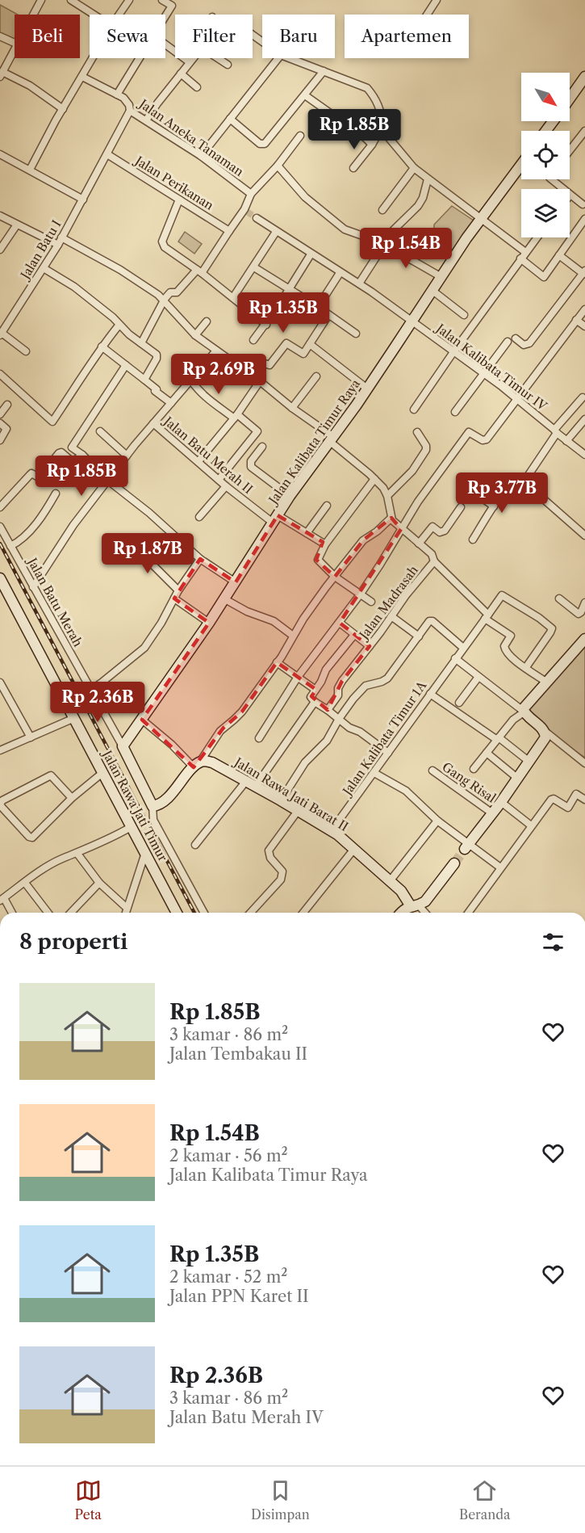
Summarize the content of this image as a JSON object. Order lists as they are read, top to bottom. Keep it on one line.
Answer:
{"streets":{"street":["Jalan Aneka Tanaman","Jalan Perikanan","Jalan Batu I","Jalan Kalibata Timur IV","Jalan Kalibata Timur Raya","Jalan Batu Merah II","Jalan Batu Merah","Jalan Madrasah","Jalan Kalibata Timur 1A","Gang Risal","Jalan Rawa Jati Barat II","Jalan Rawa Jati Timur"]},"crossings":[["Jalan Aneka Tanaman","Jalan Batu I"],["Jalan Perikanan","Jalan Batu I"],["Jalan Kalibata Timur IV","Jalan Kalibata Timur Raya"],["Jalan Kalibata Timur Raya","Jalan Batu Merah II"],["Jalan Kalibata Timur Raya","Jalan Batu Merah"],["Jalan Kalibata Timur 1A","Jalan Rawa Jati Barat II"]],"north":"bottom right","page":{"chip":["Beli","Sewa","Filter","Baru","Apartemen"],"price":["Rp 1.85B","Rp 1.54B","Rp 1.35B","Rp 2.69B","Rp 1.85B","Rp 3.77B","Rp 1.87B","Rp 2.36B"],"heading":"8 properti","list":[{"name":"Rp 1.85B","note":"3 kamar · 86 m² · Jalan Tembakau II"},{"name":"Rp 1.54B","note":"2 kamar · 56 m² · Jalan Kalibata Timur Raya"},{"name":"Rp 1.35B","note":"2 kamar · 52 m² · Jalan PPN Karet II"},{"name":"Rp 2.36B","note":"3 kamar · 86 m² · Jalan Batu Merah IV"}],"tabs":["Peta","Disimpan","Beranda"]}}
